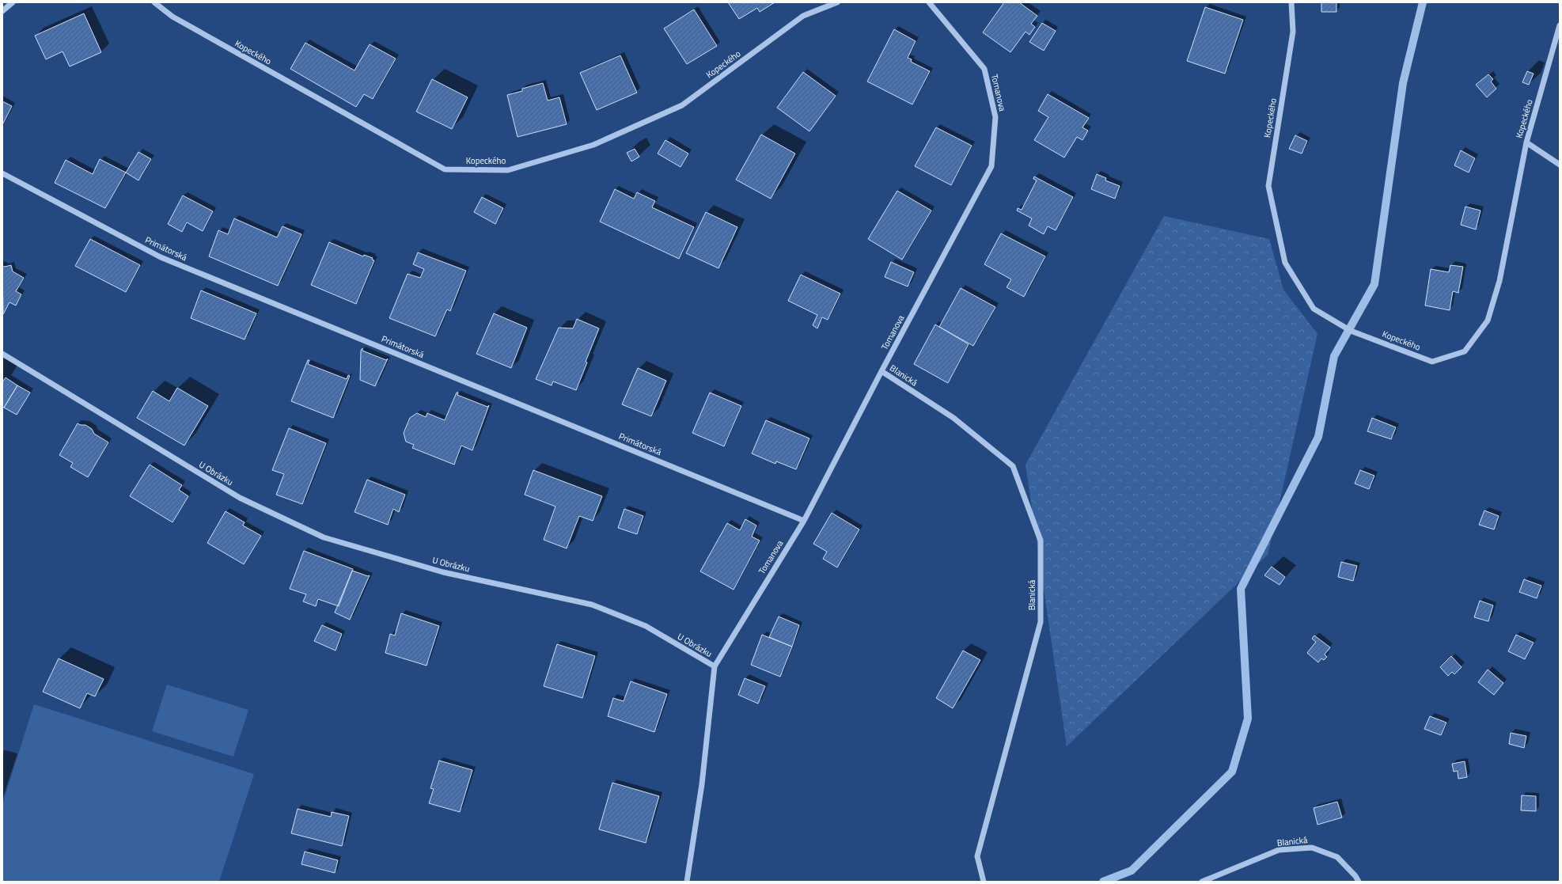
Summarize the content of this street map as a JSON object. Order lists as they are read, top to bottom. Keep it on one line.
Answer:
{"streets":{"street":["Kopeckého","Tomanova","Primátorská","Blanická","U Obrázku"]},"crossings":[["Tomanova","Primátorská"],["Tomanova","Blanická"],["Tomanova","U Obrázku"]]}
